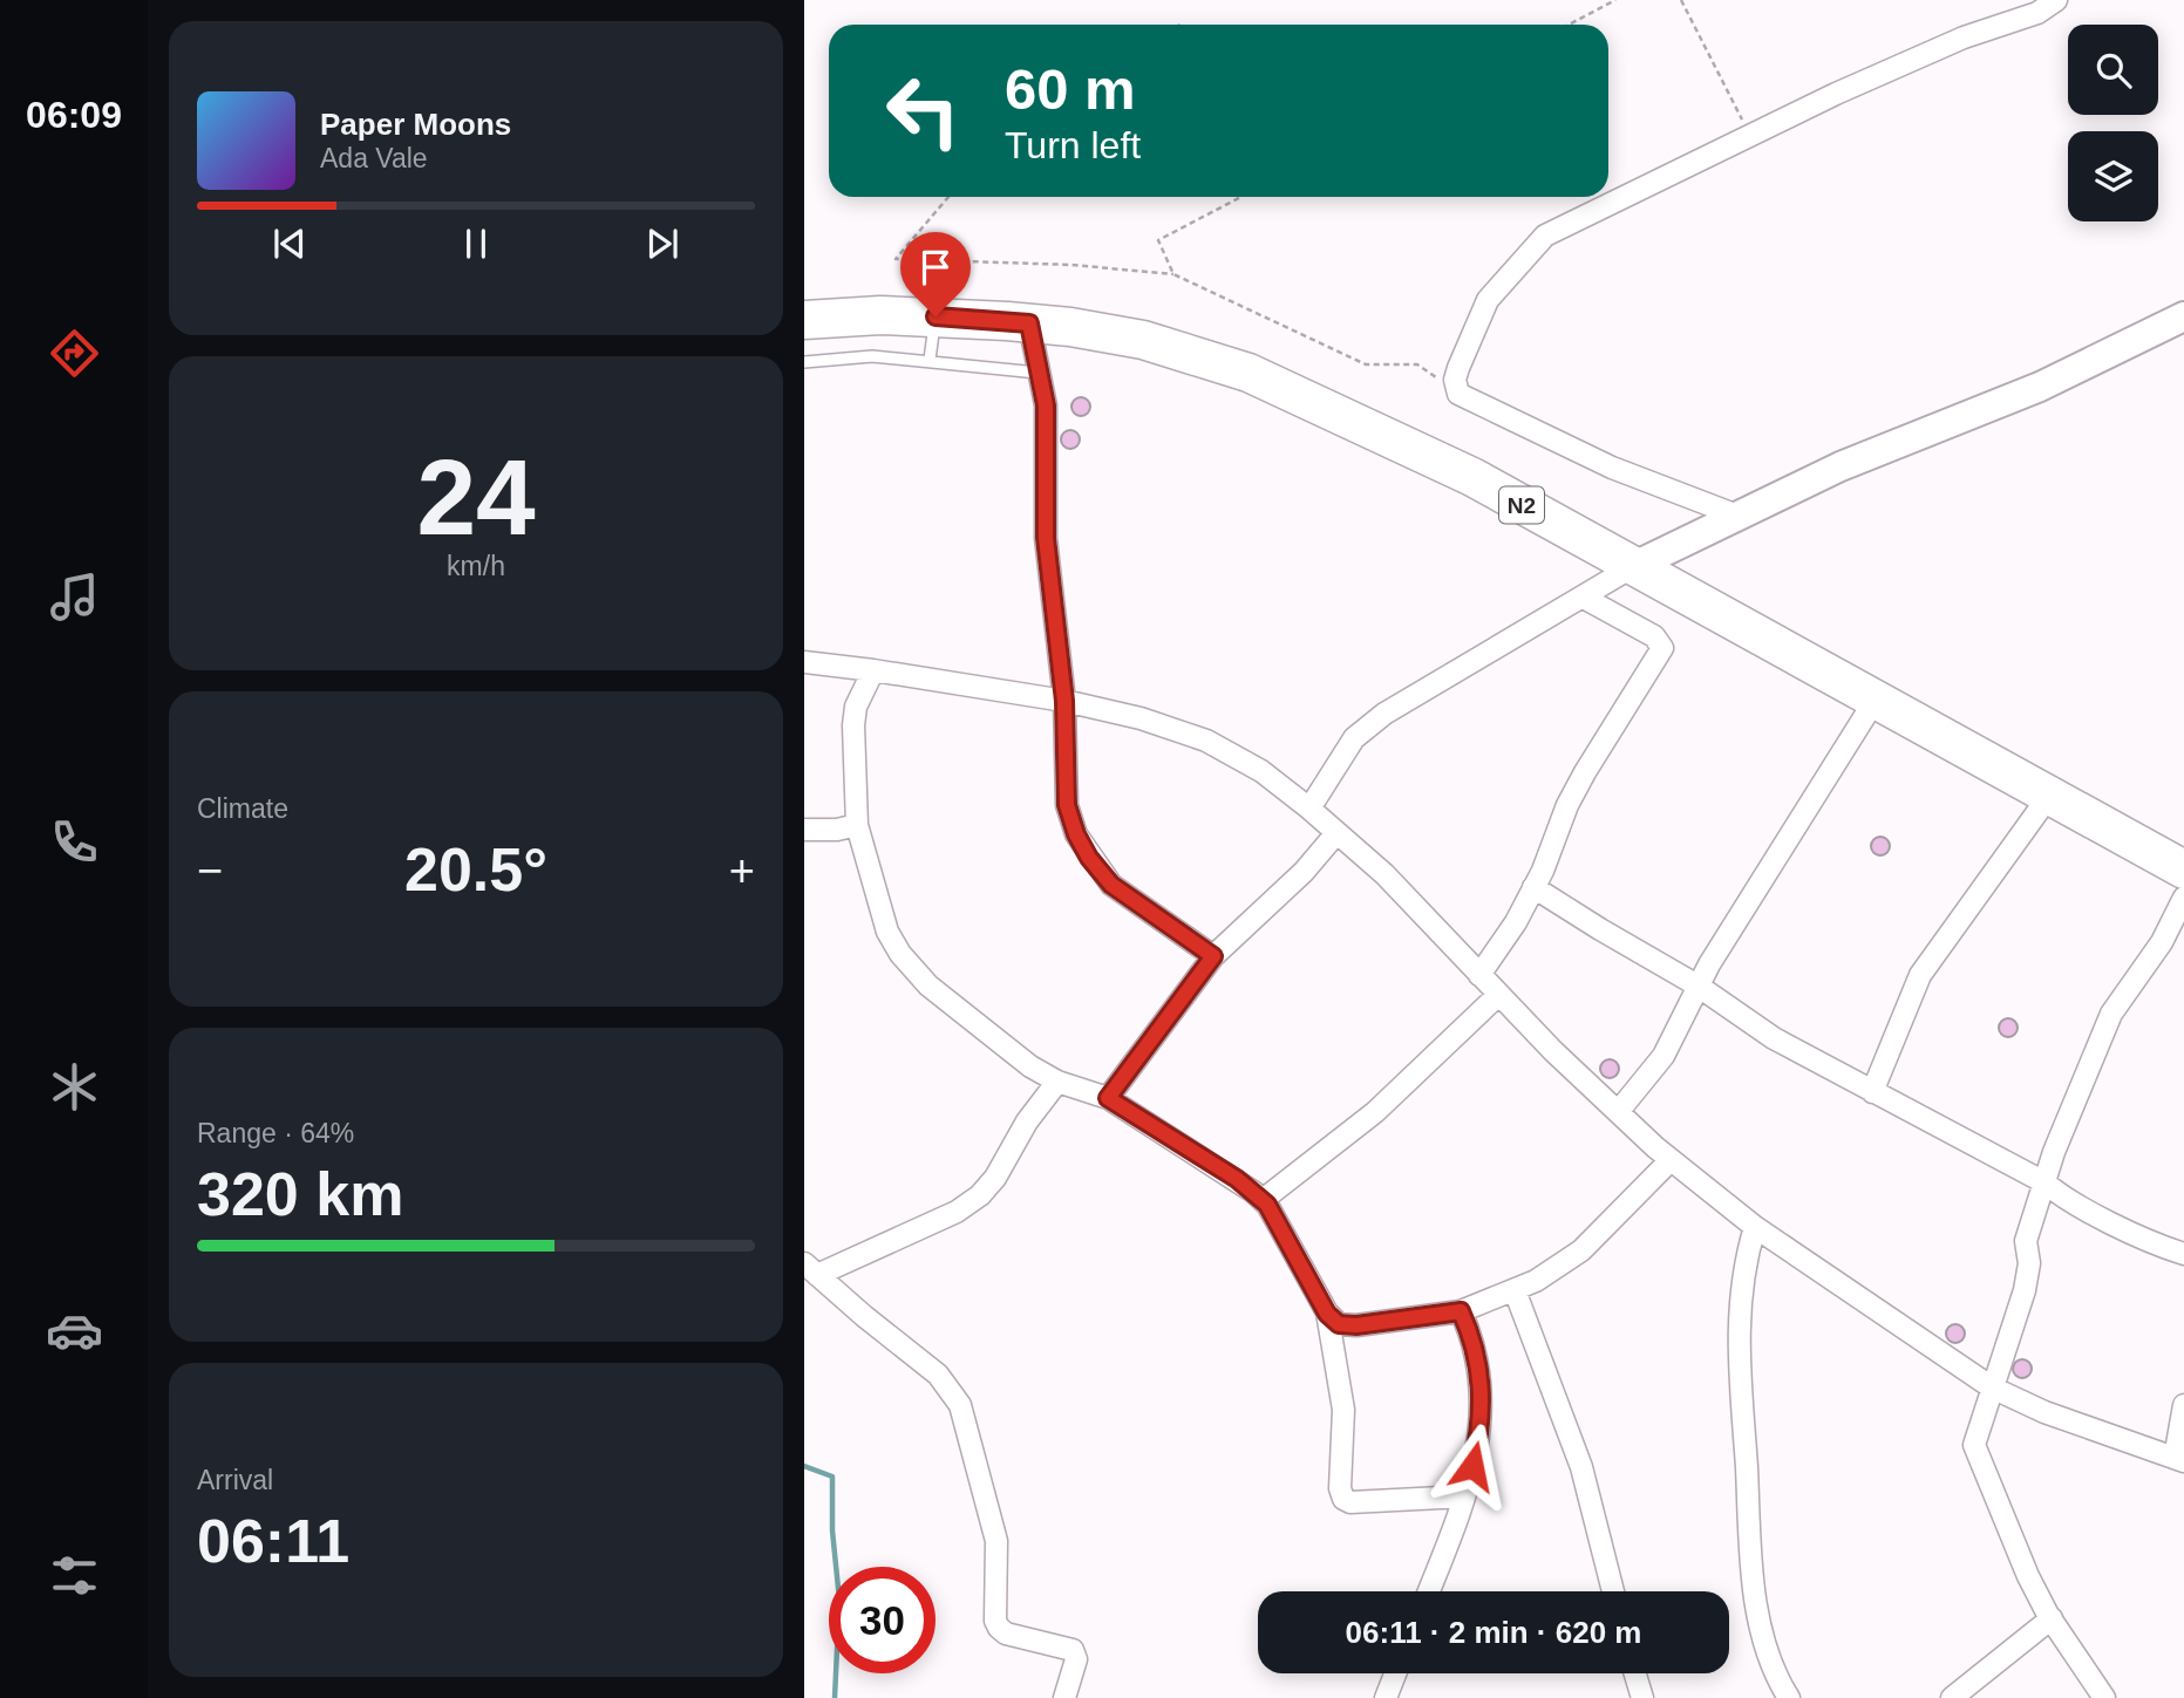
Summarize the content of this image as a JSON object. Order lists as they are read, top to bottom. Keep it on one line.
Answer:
{"streets":{"highway":["N2"]},"page":{"tabs":"06:09","turn":["60 m","Turn left"],"song":["Paper Moons","Ada Vale"],"tile":[["24","km/h"],"Climate",["Range · 64%","320 km"],["Arrival","06:11"]],"heat":["−","20.5°","+"],"limit":"30","trip":"06:11 · 2 min · 620 m"}}
